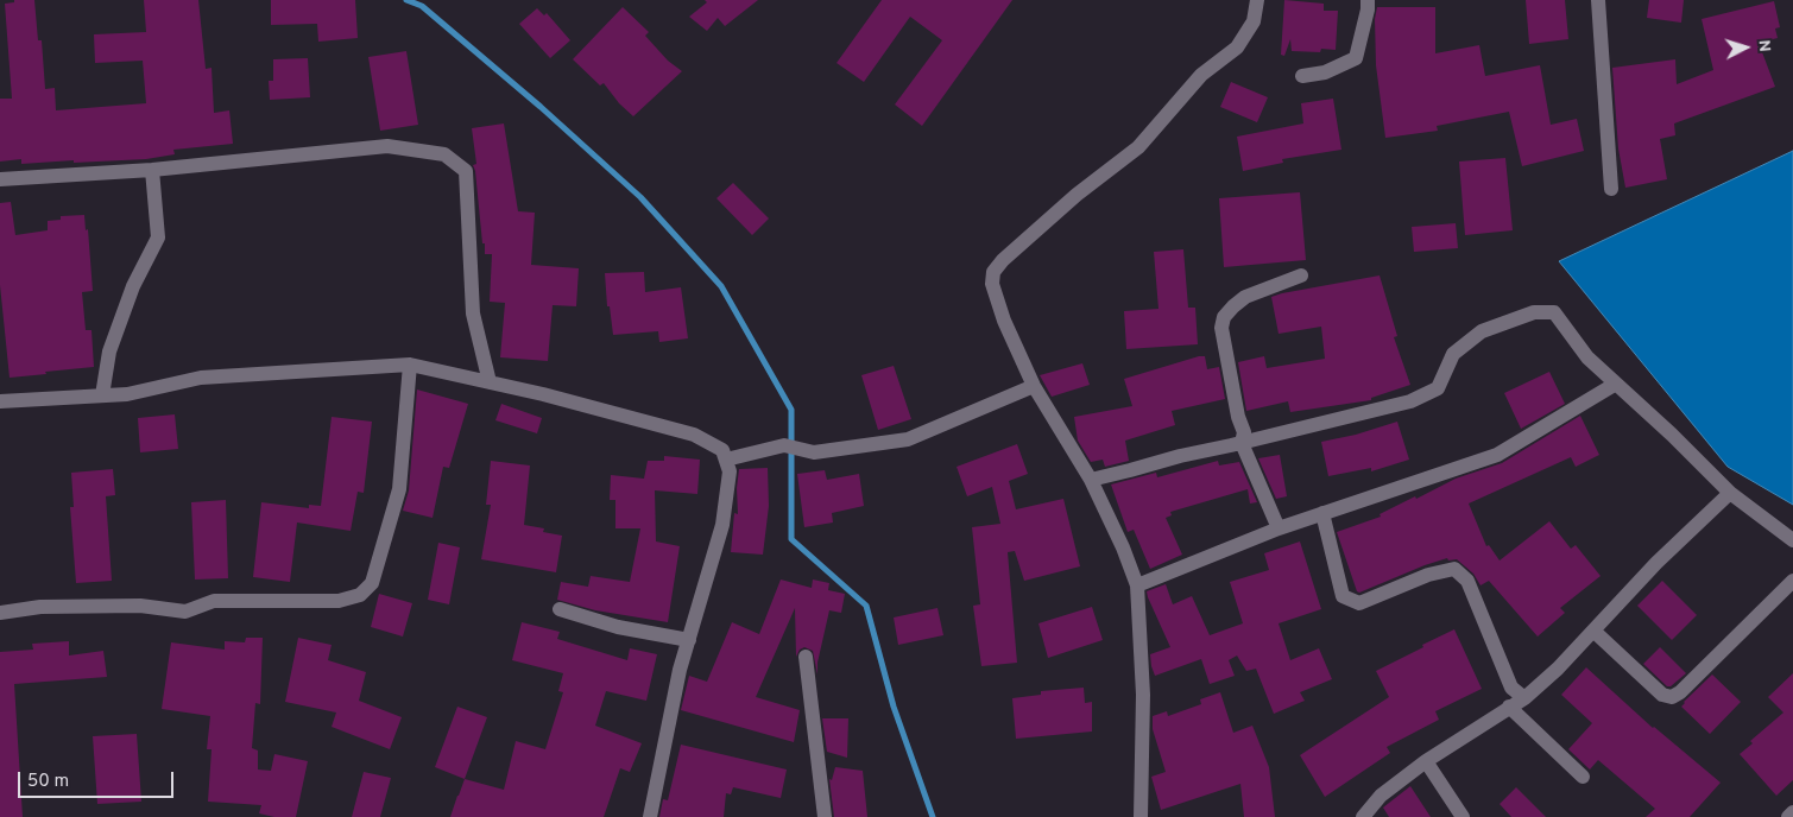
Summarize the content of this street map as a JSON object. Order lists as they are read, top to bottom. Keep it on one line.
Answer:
{"scale_bar":"50 m","north":"right"}
